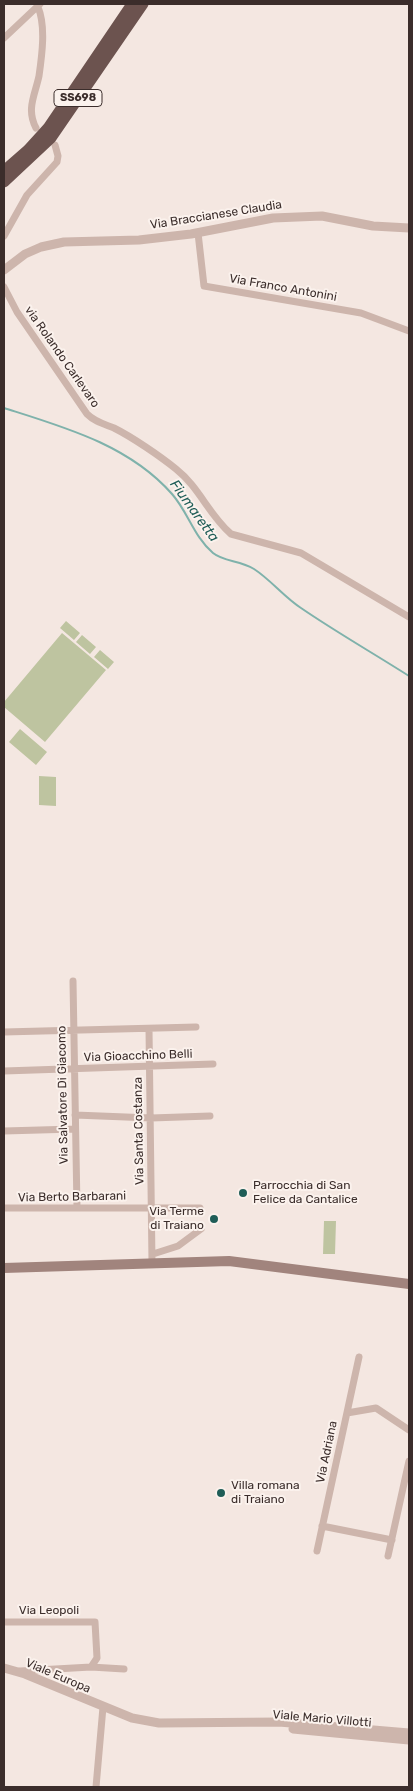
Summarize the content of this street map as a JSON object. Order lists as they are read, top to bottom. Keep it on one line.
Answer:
{"streets":{"highway":["SS698"],"street":["Via Braccianese Claudia","Via Franco Antonini","via Rolando Carlevaro","Via Gioacchino Belli","Via Salvatore Di Giacomo","Via Santa Costanza","Via Berto Barbarani","Via Adriana","Via Leopoli","Viale Europa","Viale Mario Villotti"]},"crossings":[["Via Braccianese Claudia","Via Franco Antonini"],["Via Gioacchino Belli","Via Salvatore Di Giacomo"],["Via Gioacchino Belli","Via Santa Costanza"],["Via Salvatore Di Giacomo","Via Berto Barbarani"],["Via Santa Costanza","Via Berto Barbarani"],["Viale Europa","Viale Mario Villotti"]],"water":["Fiumaretta"],"places":["Parrocchia di San Felice da Cantalice","Via Terme di Traiano","Villa romana di Traiano"]}
